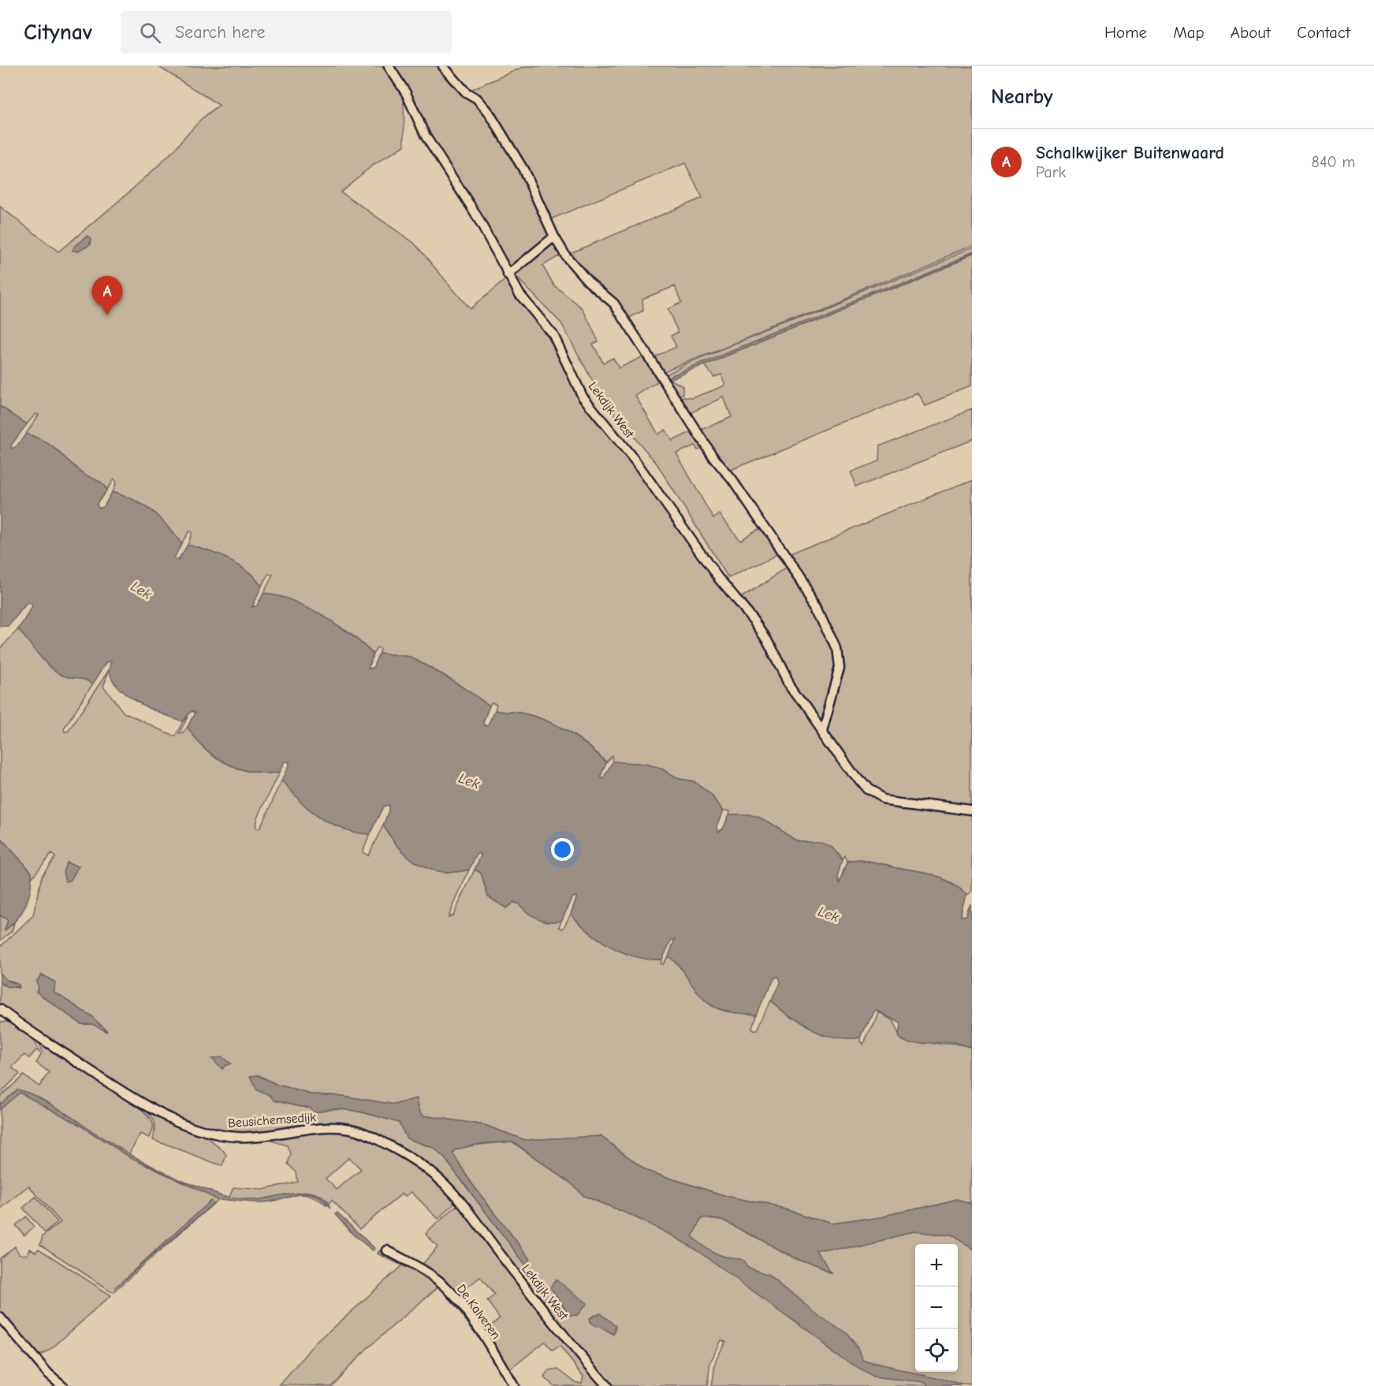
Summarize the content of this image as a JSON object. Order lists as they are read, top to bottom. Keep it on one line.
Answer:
{"streets":{"street":["Lekdijk West","Beusichemsedijk","De Kalveren"]},"crossings":[["Lekdijk West","Beusichemsedijk"]],"water":["Lek"],"page":{"header":"Citynav","search":"Search here","nav":["Home","Map","About","Contact"],"heading":"Nearby","list":[{"mark":"A","name":"Schalkwijker Buitenwaard","note":"Park","value":"840 m"}],"pins":"A","map_buttons":["+","−"]}}
